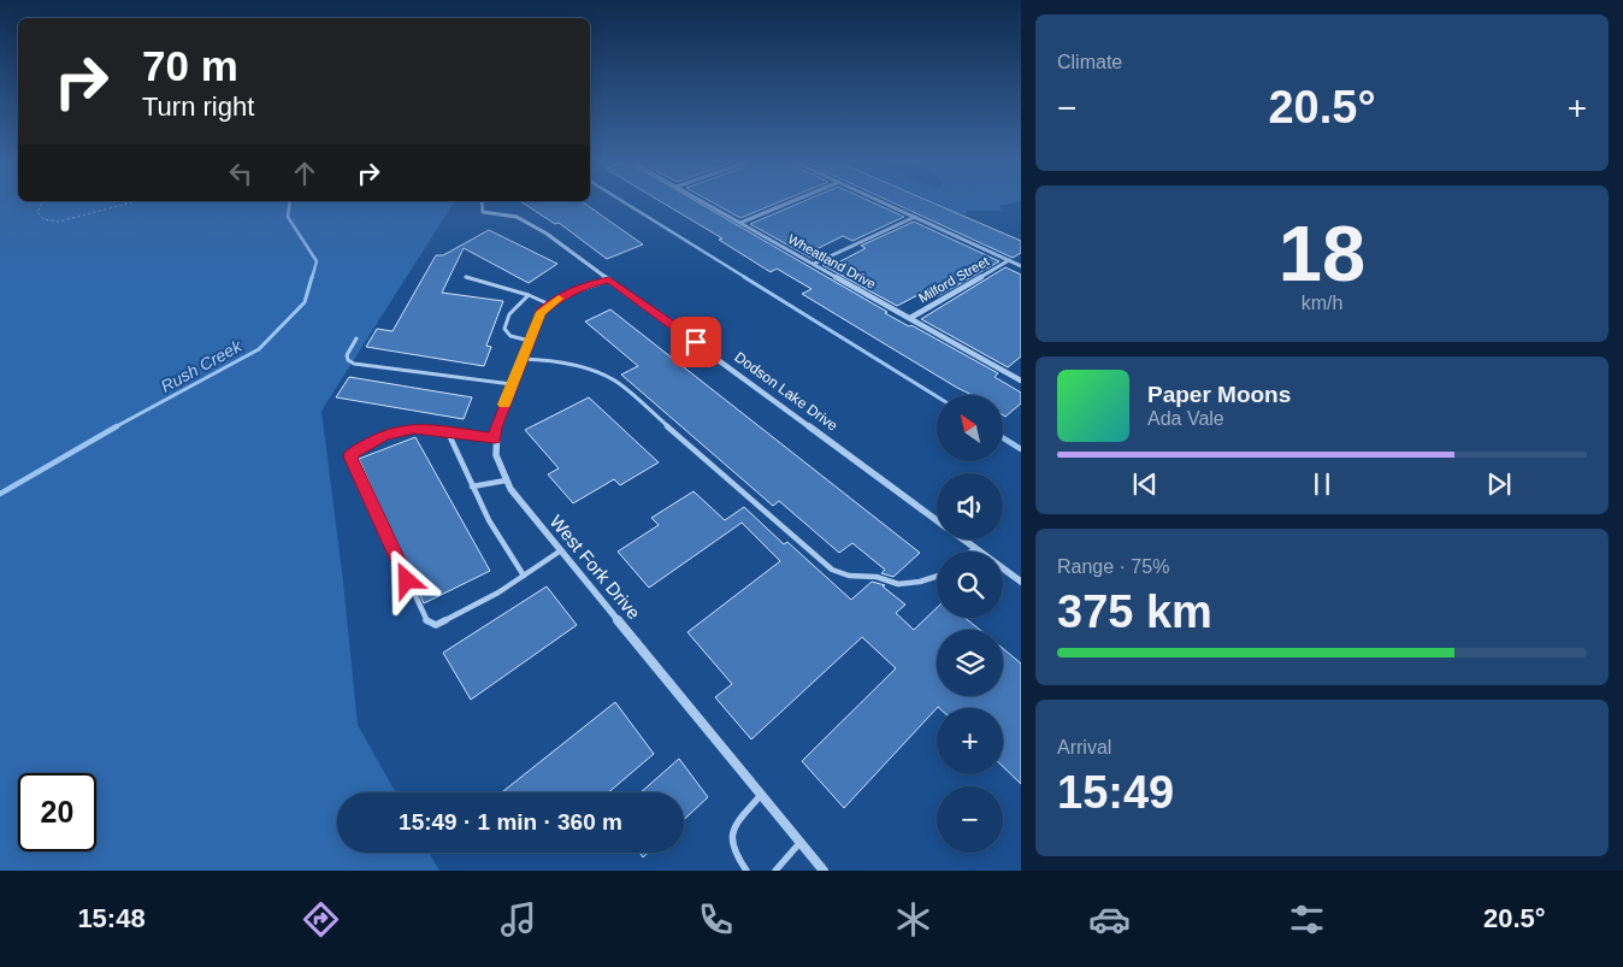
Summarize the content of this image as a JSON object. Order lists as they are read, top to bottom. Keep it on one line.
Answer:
{"streets":{"street":["Wheatland Drive","Milford Street","Dodson Lake Drive","West Fork Drive"]},"crossings":[["Wheatland Drive","Milford Street"],["Dodson Lake Drive","West Fork Drive"]],"water":["Rush Creek"],"north":"top left","page":{"tile":["Climate",["18","km/h"],["Range · 75%","375 km"],["Arrival","15:49"]],"turn":["70 m","Turn right"],"heat":["−","20.5°","+"],"song":["Paper Moons","Ada Vale"],"map_buttons":["+","−"],"limit":"20","trip":"15:49 · 1 min · 360 m","tabs":["15:48","20.5°"]}}
